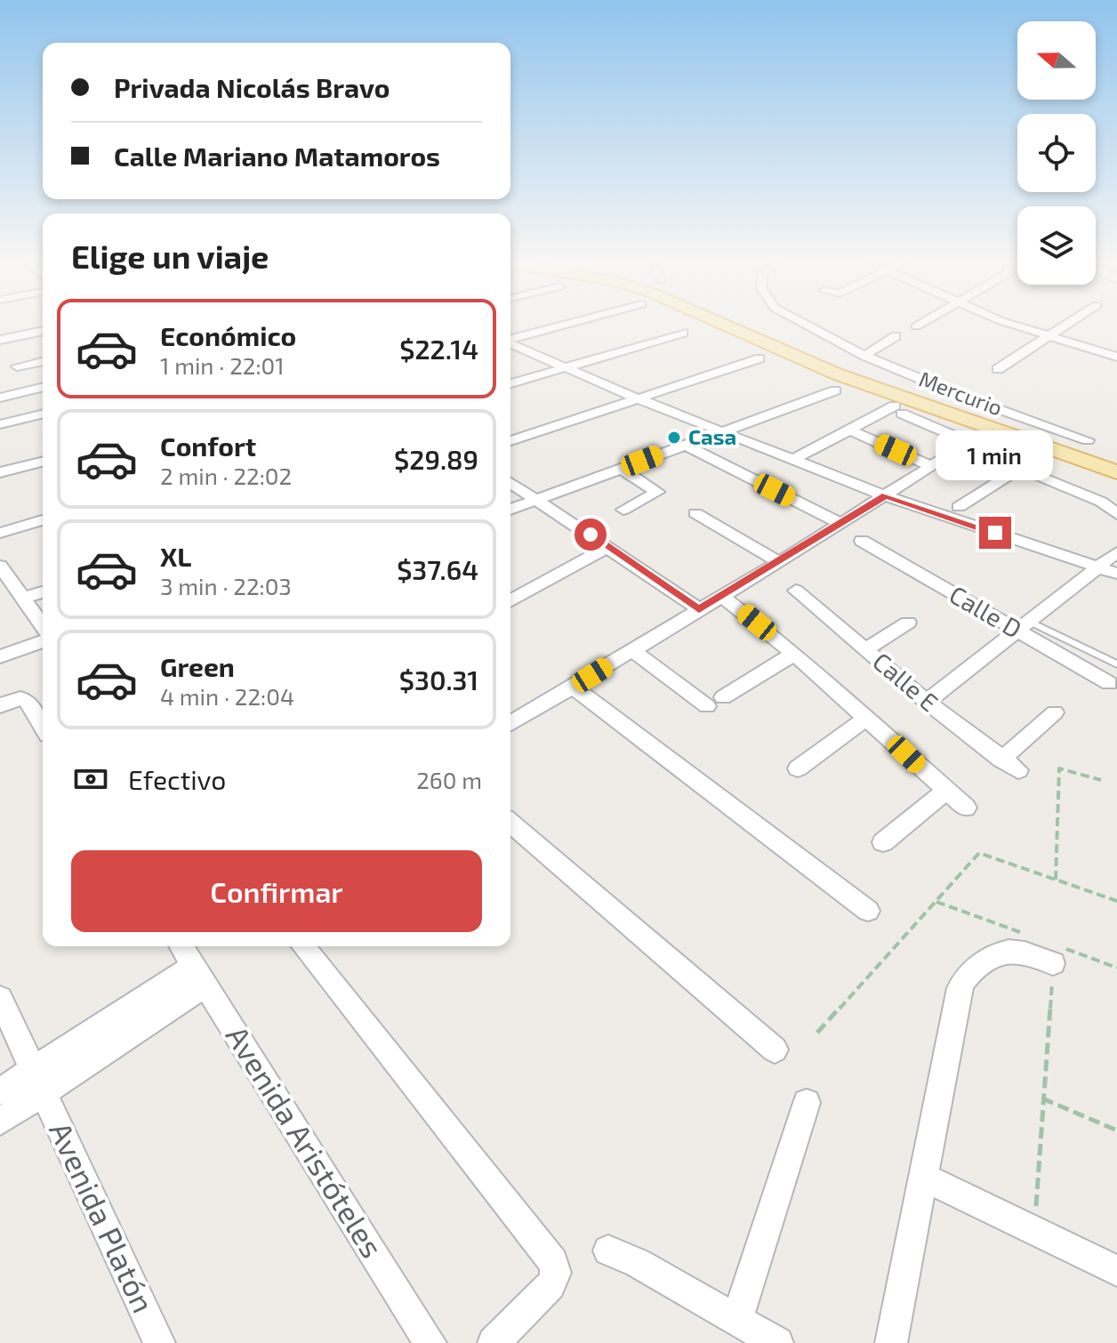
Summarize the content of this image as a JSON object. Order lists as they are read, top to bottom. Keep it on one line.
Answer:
{"streets":{"street":["Mercurio","Calle D","Calle E","Avenida Aristóteles","Avenida Platón"]},"places":["Casa"],"north":"left","page":{"banner":["Privada Nicolás Bravo","Calle Mariano Matamoros"],"heading":"Elige un viaje","list":[{"name":"Económico","note":"1 min · 22:01","value":"$22.14"},{"name":"Confort","note":"2 min · 22:02","value":"$29.89"},{"name":"XL","note":"3 min · 22:03","value":"$37.64"},{"name":"Green","note":"4 min · 22:04","value":"$30.31"}],"bubble":"1 min","pay":["Efectivo","260 m"],"buttons":"Confirmar"}}
